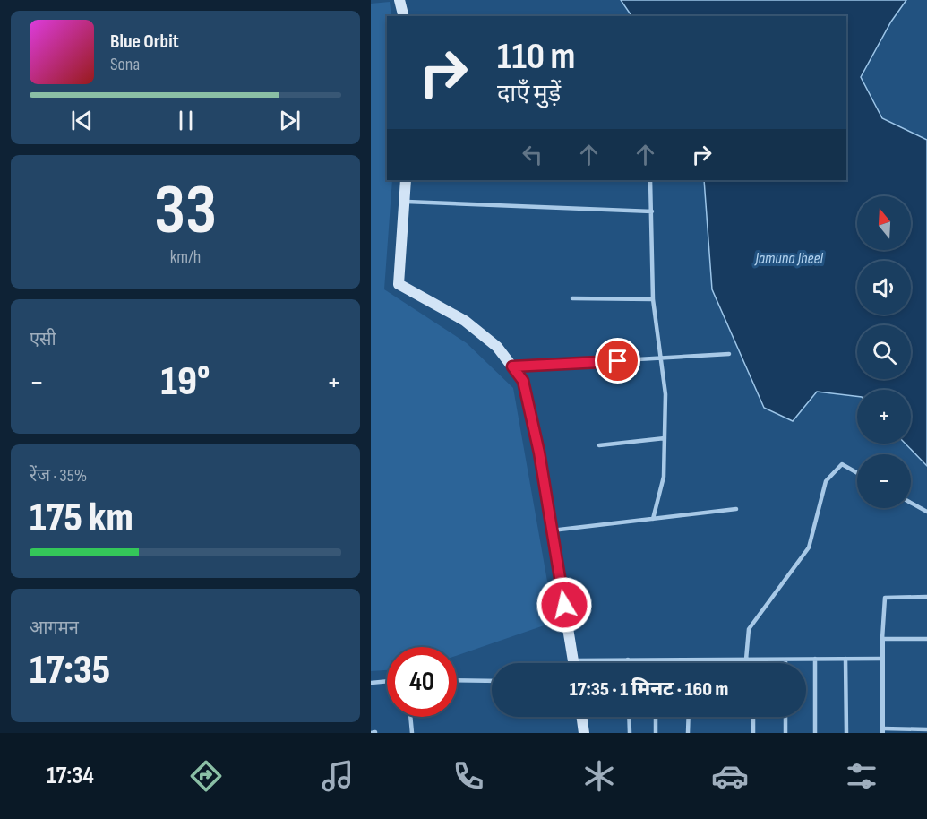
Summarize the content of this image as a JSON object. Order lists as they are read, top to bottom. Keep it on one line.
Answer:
{"water":["Jamuna Jheel"],"north":"top","page":{"turn":["110 m","दाएँ मुड़ें"],"song":["Blue Orbit","Sona"],"tile":[["33","km/h"],"एसी",["रेंज · 35%","175 km"],["आगमन","17:35"]],"map_buttons":["+","−"],"heat":["−","19°","+"],"limit":"40","trip":"17:35 · 1 मिनट · 160 m","tabs":"17:34"}}
